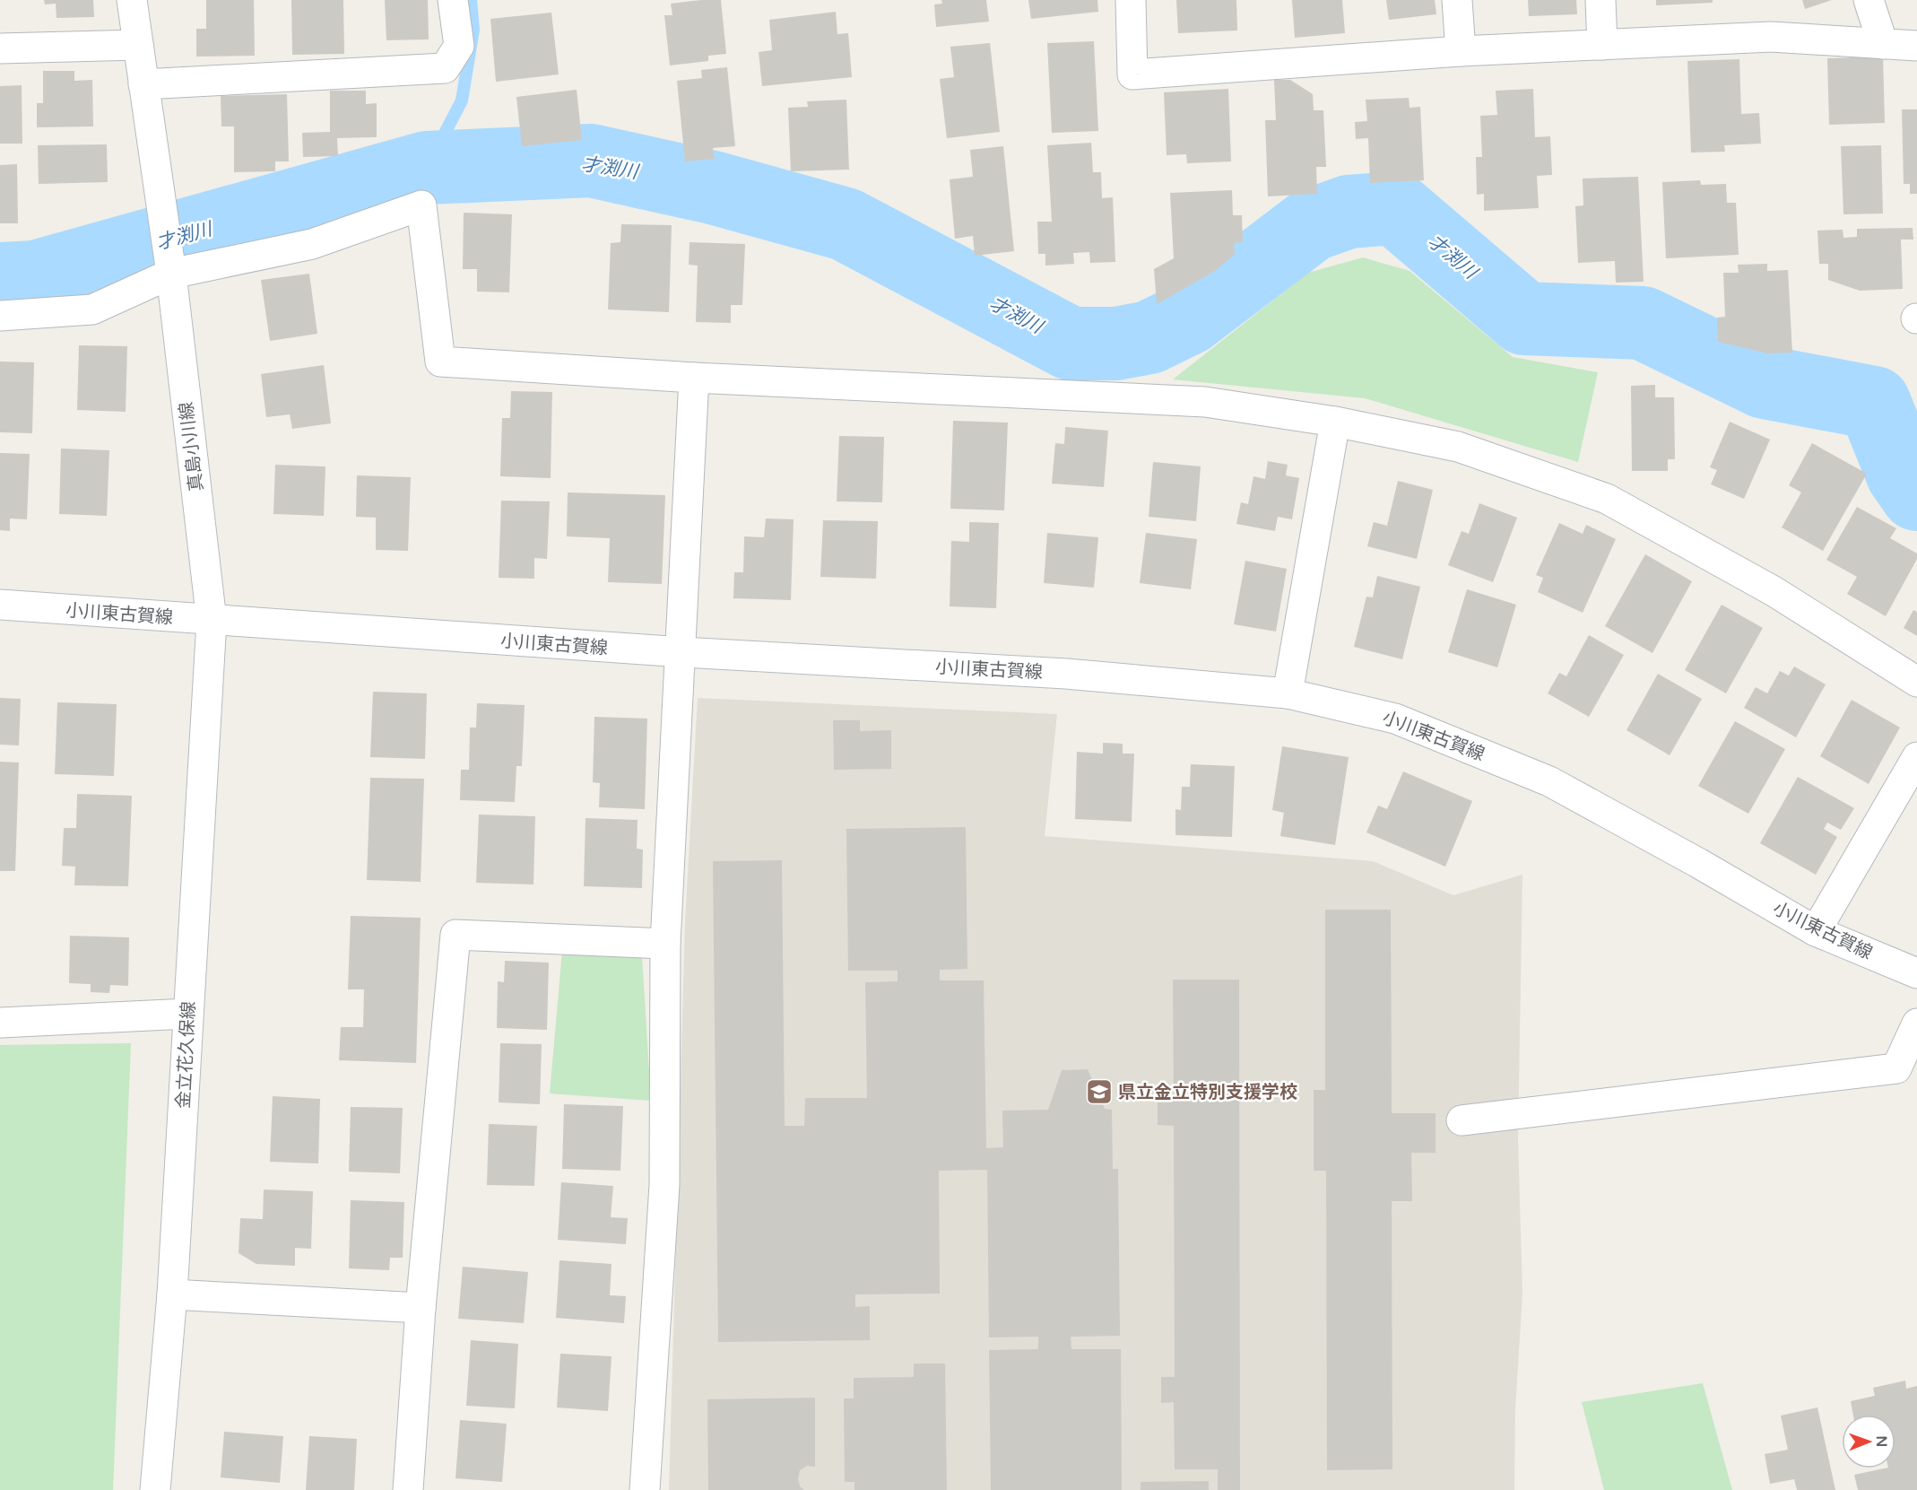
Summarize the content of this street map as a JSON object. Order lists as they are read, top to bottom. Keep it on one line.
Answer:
{"streets":{"street":["真島小川線","小川東古賀線","金立花久保線"]},"crossings":[["真島小川線","小川東古賀線"],["真島小川線","金立花久保線"],["小川東古賀線","金立花久保線"]],"water":["才渕川"],"places":{"school or university":["県立金立特別支援学校"]},"north":"right"}
